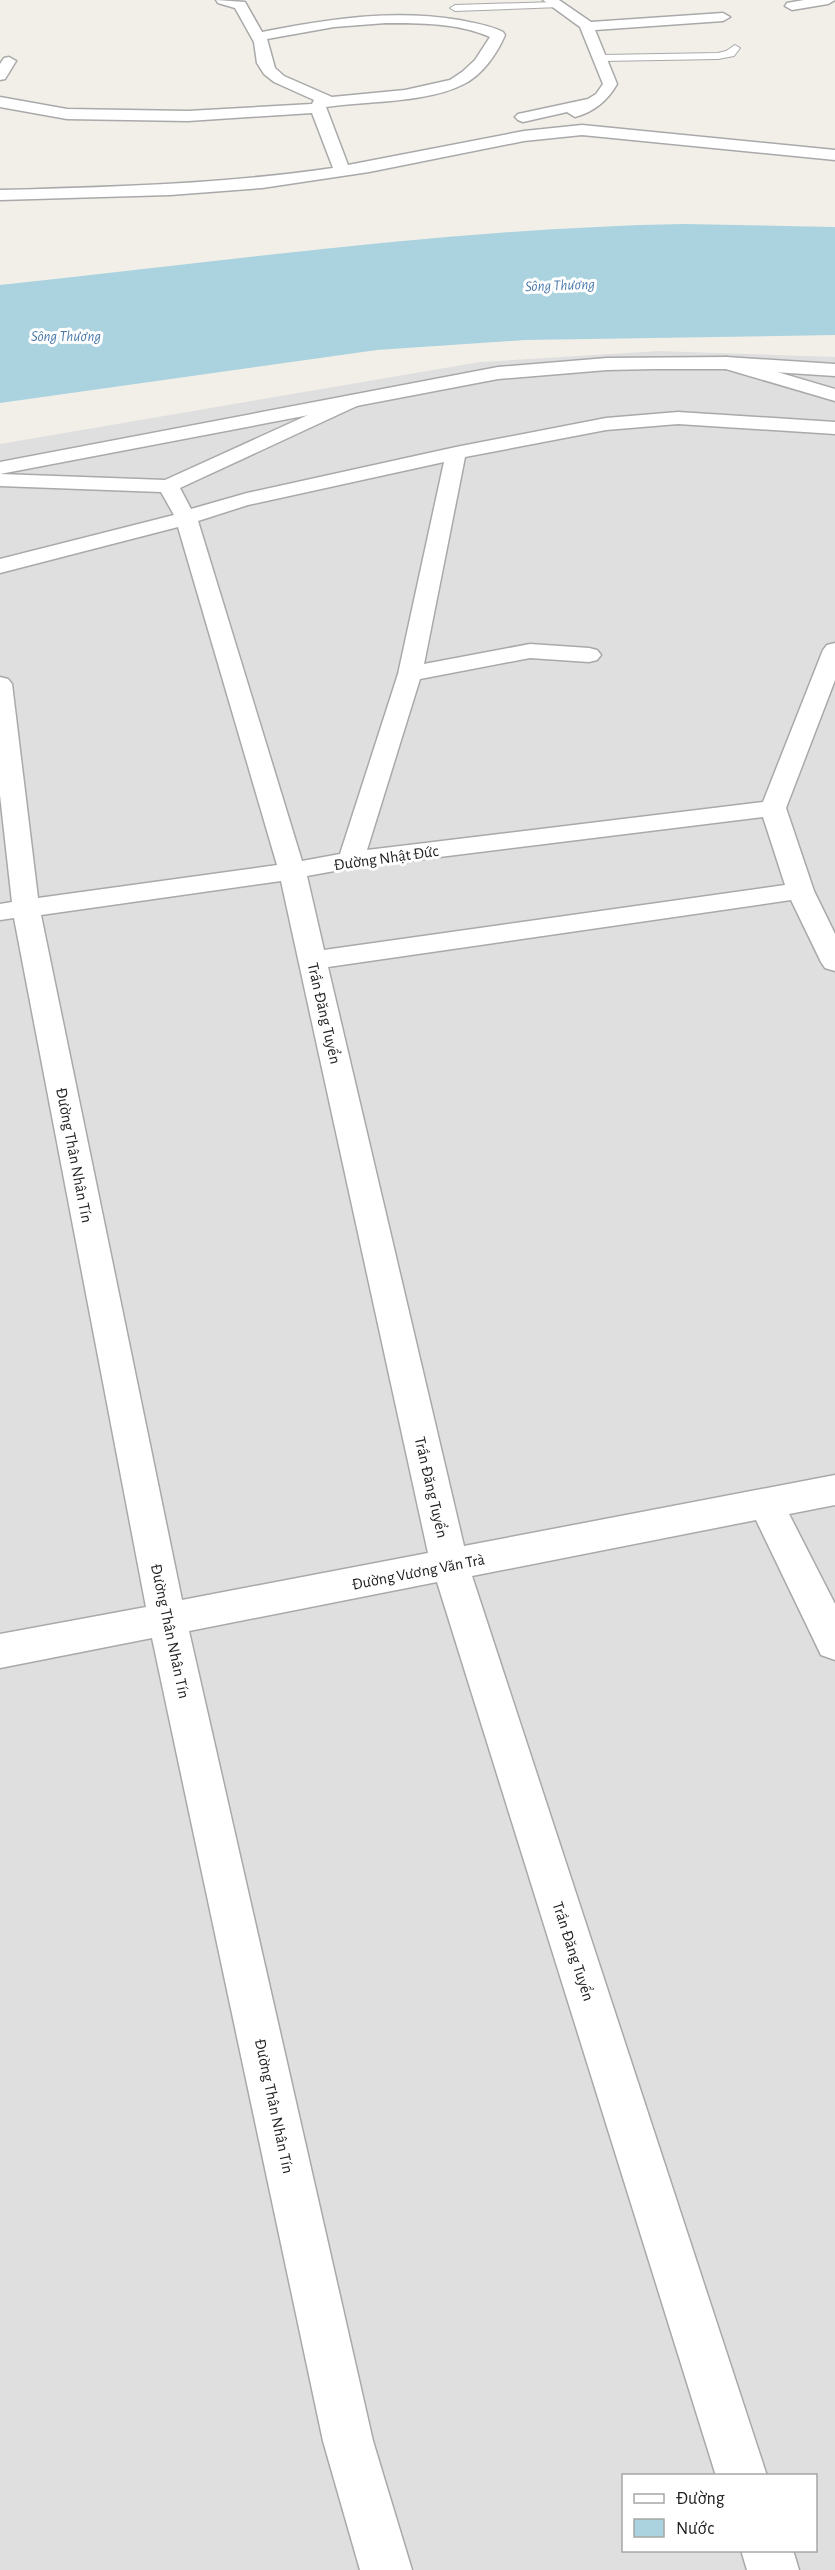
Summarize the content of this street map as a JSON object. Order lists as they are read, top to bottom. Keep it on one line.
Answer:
{"streets":{"street":["Đường Nhật Đức","Trần Đăng Tuyển","Đường Thân Nhân Tín","Đường Vương Văn Trà"]},"crossings":[["Đường Nhật Đức","Trần Đăng Tuyển"],["Đường Nhật Đức","Đường Thân Nhân Tín"],["Trần Đăng Tuyển","Đường Vương Văn Trà"],["Đường Thân Nhân Tín","Đường Vương Văn Trà"]],"water":["Sông Thương"],"legend":["Đường","Nước"]}
